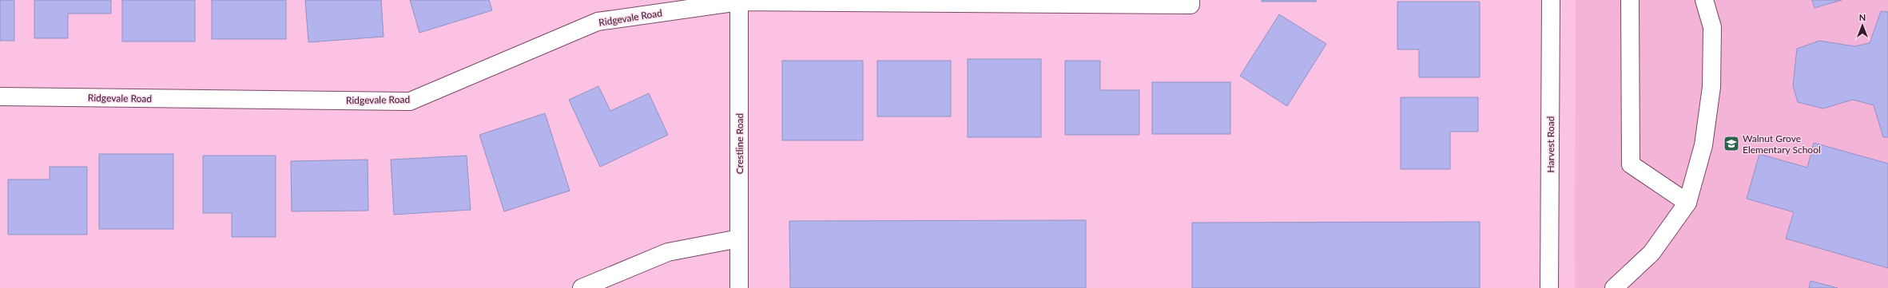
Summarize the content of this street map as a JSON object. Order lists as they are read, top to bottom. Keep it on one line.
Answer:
{"streets":{"street":["Ridgevale Road","Crestline Road","Harvest Road"]},"crossings":[["Ridgevale Road","Crestline Road"]],"places":{"school or university":["Walnut Grove Elementary School"]},"north":"top"}
